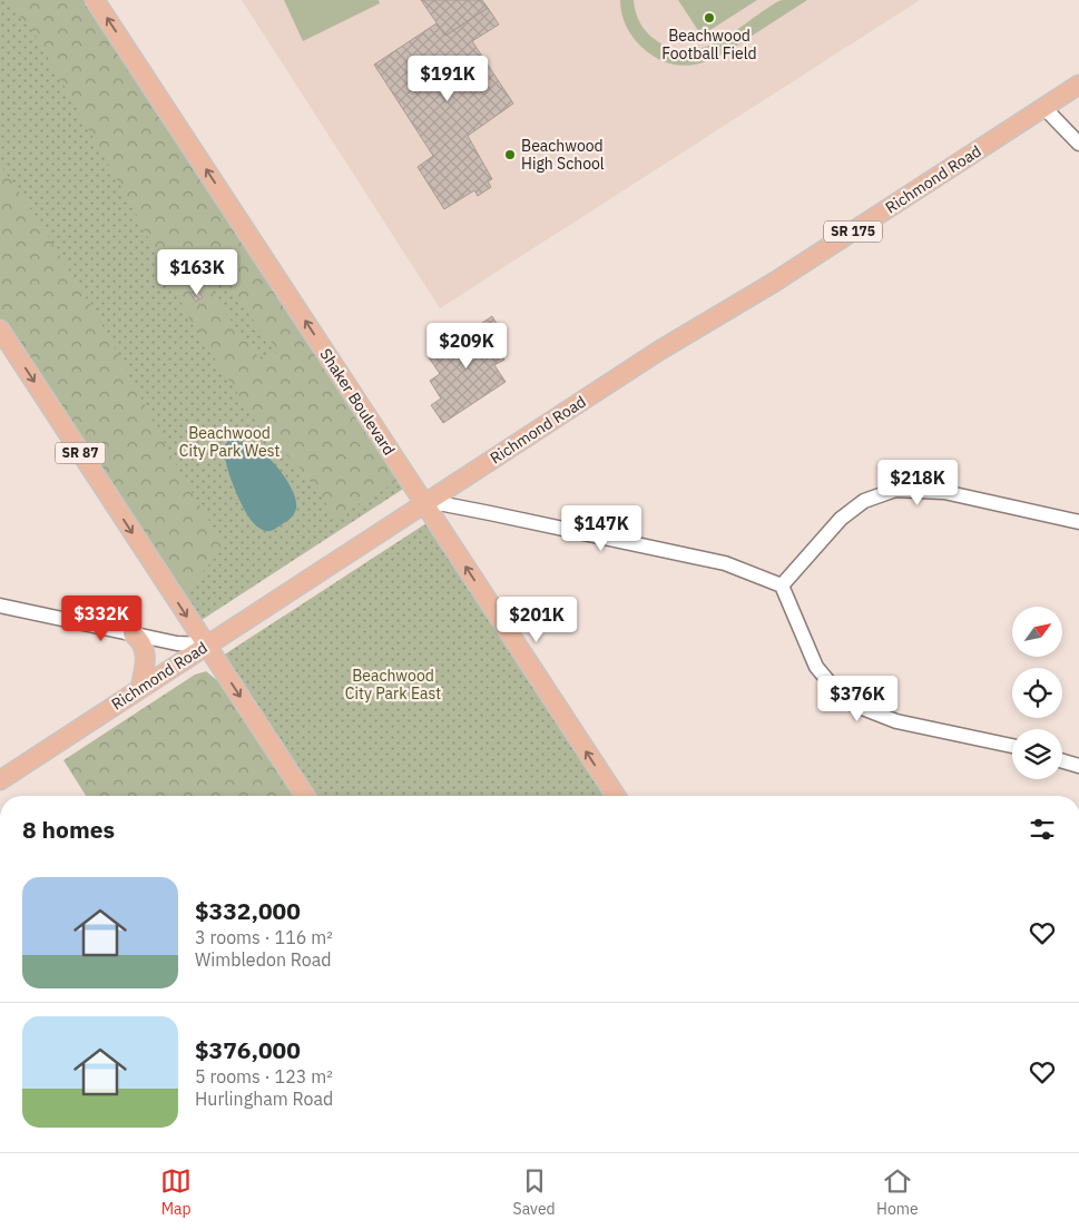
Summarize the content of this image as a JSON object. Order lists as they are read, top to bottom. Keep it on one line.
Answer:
{"streets":{"main road":["Richmond Road","SR 175","Shaker Boulevard","SR 87"]},"crossings":[["Richmond Road","Shaker Boulevard"],["Richmond Road","SR 87"]],"one_way":["Shaker Boulevard"],"parks":["Beachwood City Park West","Beachwood City Park East"],"places":["Beachwood Football Field","Beachwood High School"],"north":"top right","page":{"price":["$191K","$163K","$209K","$218K","$147K","$332K","$201K","$376K"],"heading":"8 homes","list":[{"name":"$332,000","note":"3 rooms · 116 m² · Wimbledon Road"},{"name":"$376,000","note":"5 rooms · 123 m² · Hurlingham Road"}],"tabs":["Map","Saved","Home"]}}
